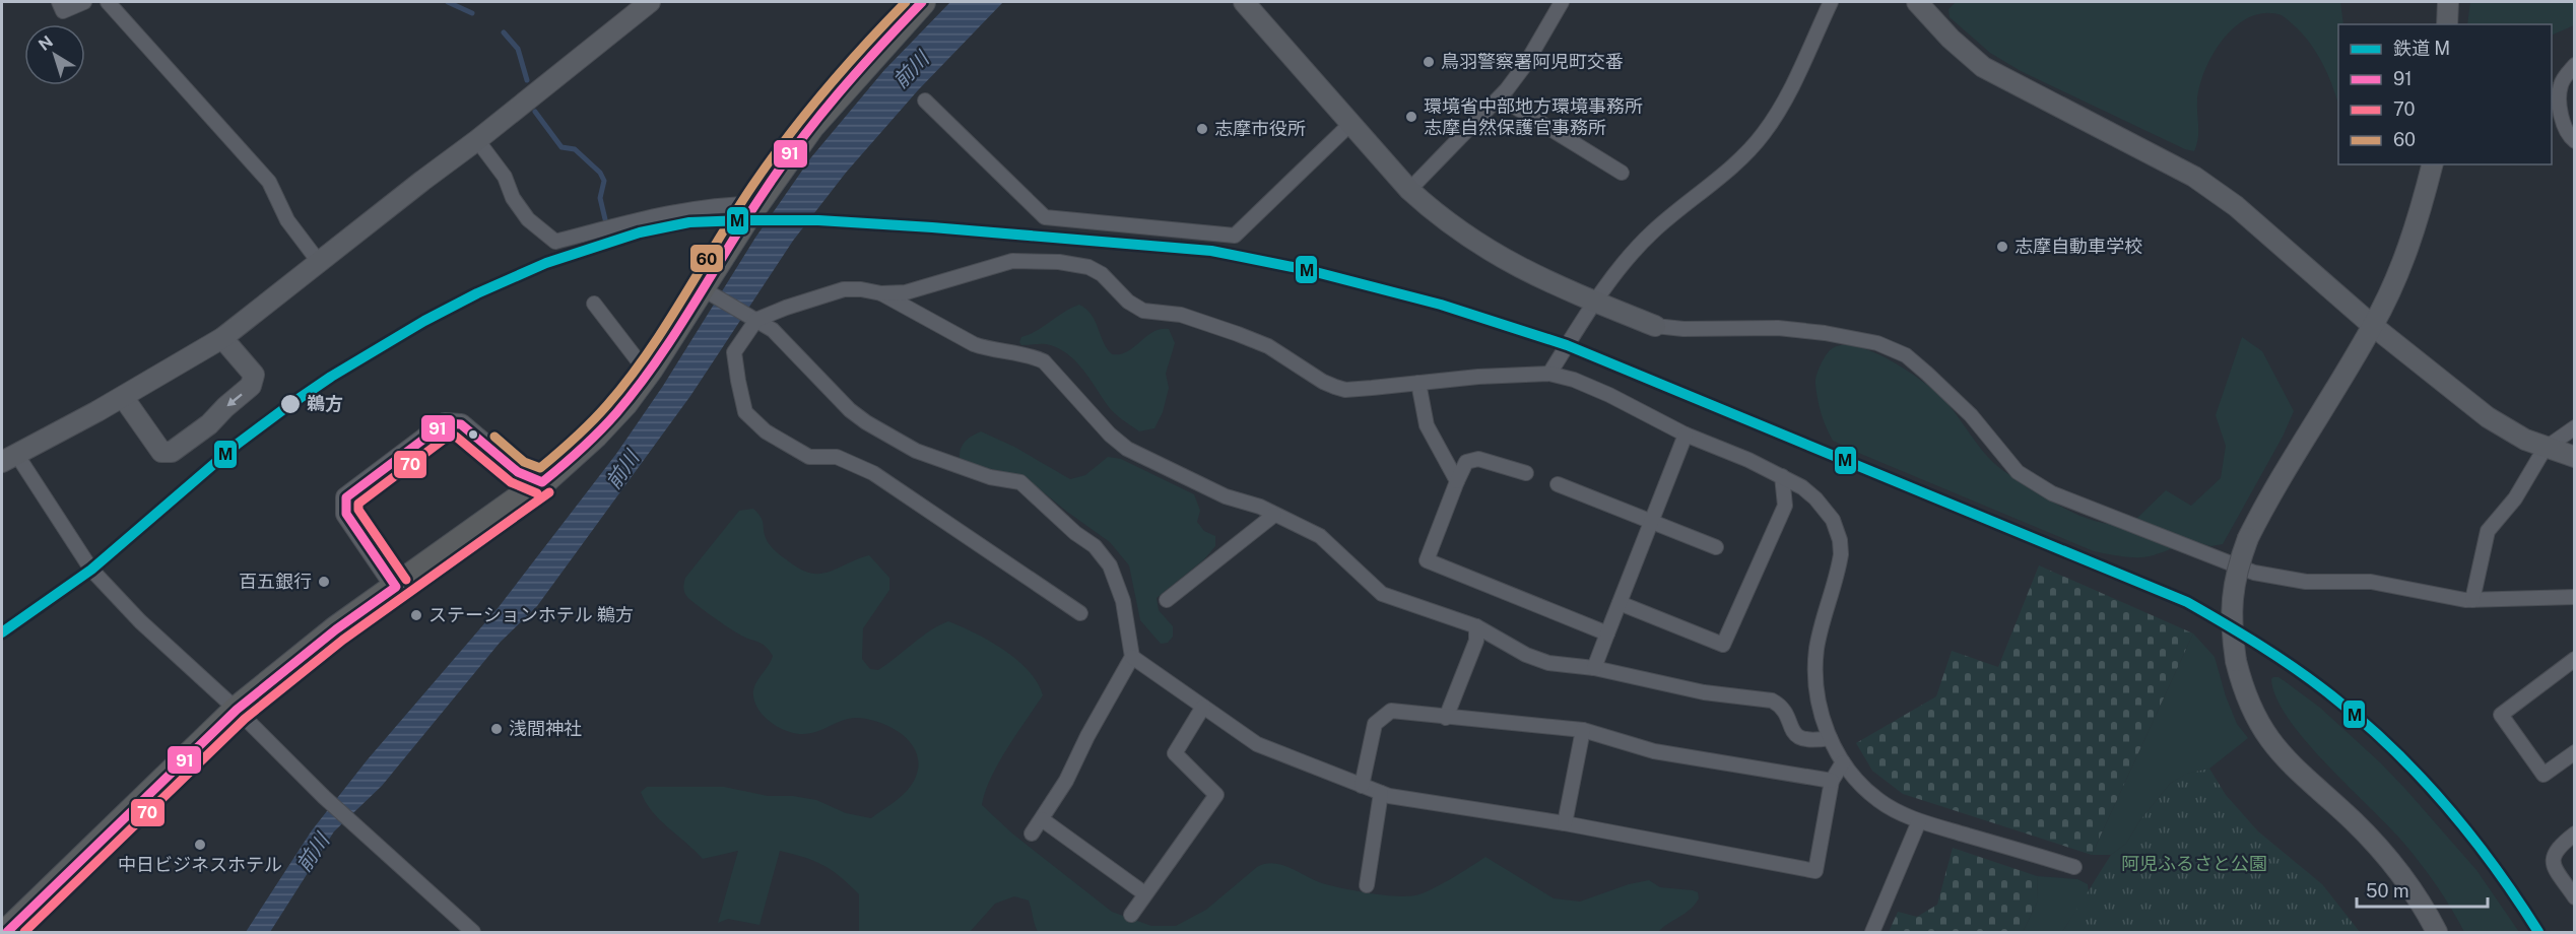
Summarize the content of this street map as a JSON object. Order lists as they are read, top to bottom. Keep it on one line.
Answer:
{"water":["前川"],"parks":["阿児ふるさと公園"],"places":["鳥羽警察署阿児町交番","環境省中部地方環境事務所 志摩自然保護官事務所","志摩市役所","志摩自動車学校","鵜方","百五銀行","ステーションホテル 鵜方","浅間神社","中日ビジネスホテル"],"lines":["transit line 91","transit line 60","rail line M","transit line 70"],"legend":["鉄道 M","91","70","60"],"scale_bar":"50 m","north":"top left"}
